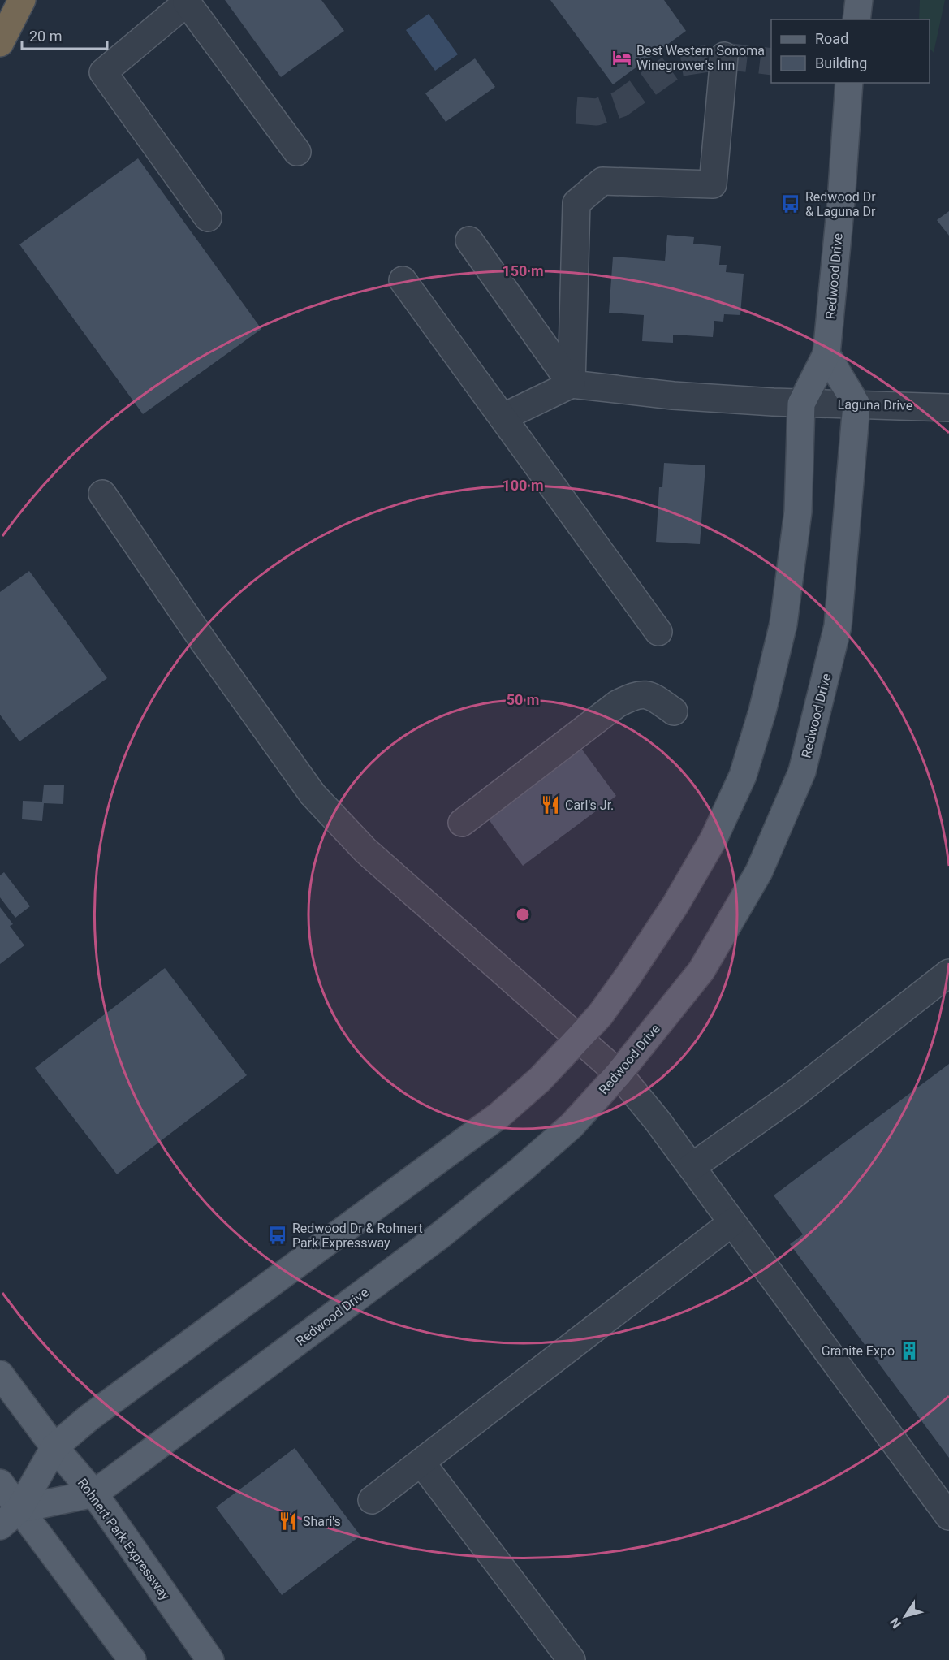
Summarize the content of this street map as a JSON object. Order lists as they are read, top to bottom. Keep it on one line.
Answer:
{"streets":{"main road":["Redwood Drive","Rohnert Park Expressway"],"street":["Laguna Drive"]},"crossings":[["Redwood Drive","Laguna Drive"],["Redwood Drive","Rohnert Park Expressway"]],"places":{"hotel":["Best Western Sonoma Winegrower's Inn"],"bus stop":["Redwood Dr & Laguna Dr","Redwood Dr & Rohnert Park Expressway"],"restaurant":["Carl's Jr.","Shari's"],"building":["Granite Expo"]},"legend":["Road","Building"],"scale_bar":"20 m","north":"bottom left","rings":["150 m","100 m","50 m"]}
